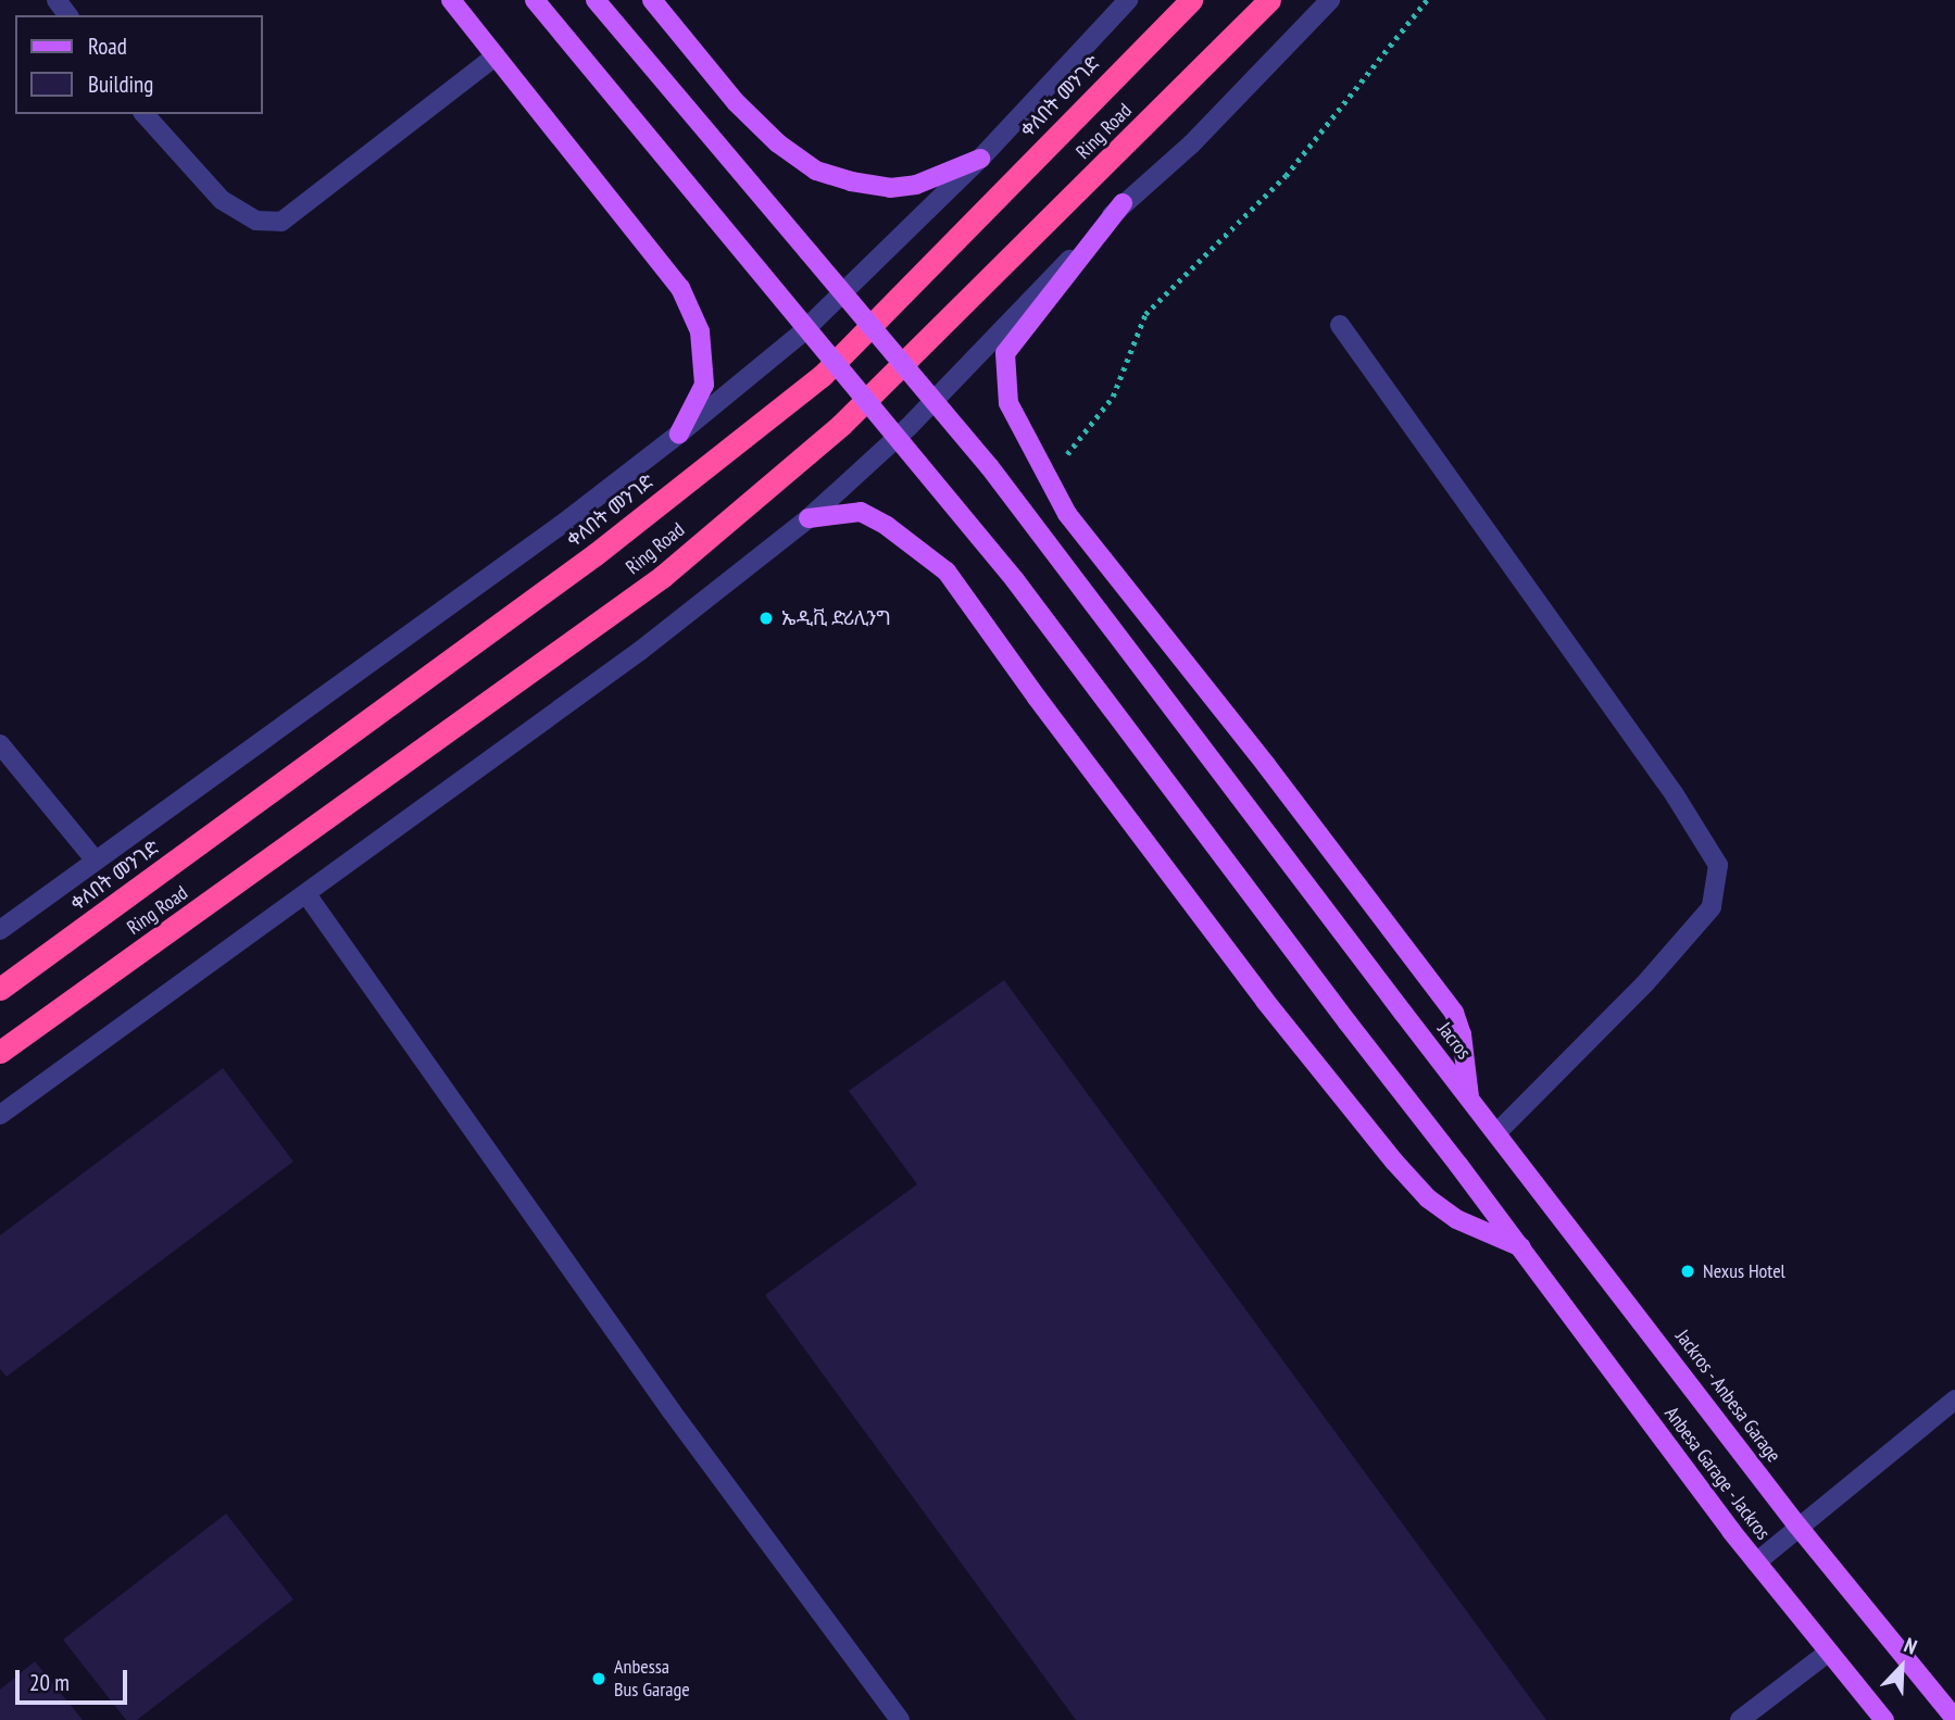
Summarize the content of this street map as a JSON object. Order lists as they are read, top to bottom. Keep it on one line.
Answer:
{"streets":{"highway":["ቀለበት መንገድ","Ring Road"],"main road":["Jacros","Jackros - Anbesa Garage","Anbesa Garage - Jackros"]},"crossings":[["Jacros","Jackros - Anbesa Garage"]],"places":["ኤዲቪ ድሪሊንግ","Nexus Hotel","Anbessa Bus Garage"],"legend":["Road","Building"],"scale_bar":"20 m","north":"top right"}
